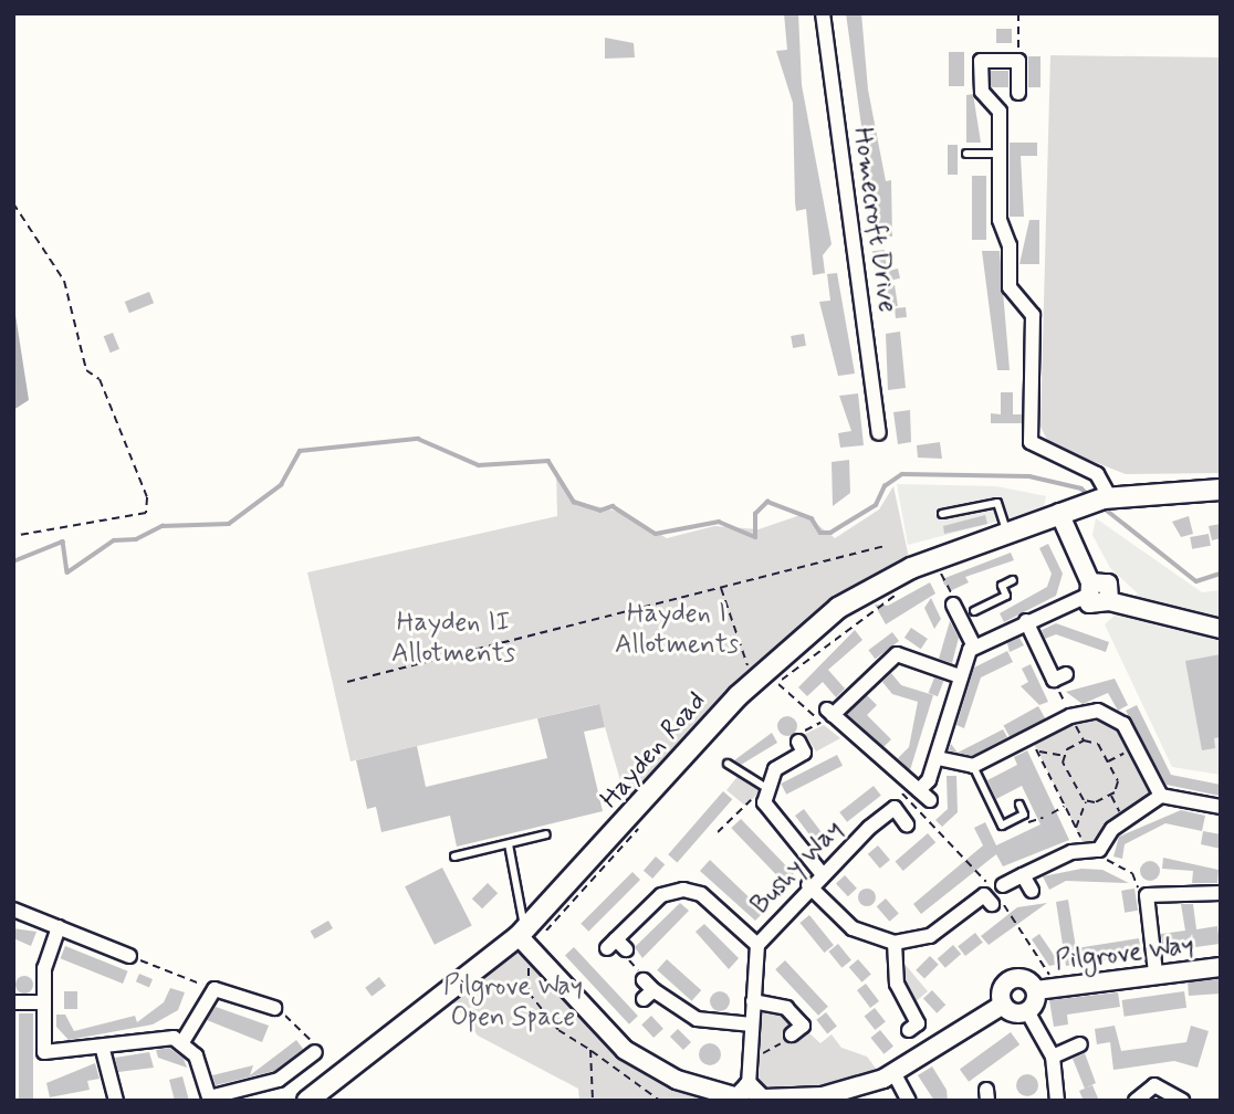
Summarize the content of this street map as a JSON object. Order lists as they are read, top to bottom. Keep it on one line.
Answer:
{"streets":{"main road":["Hayden Road"],"street":["Homecroft Drive","Bushy Way","Pilgrove Way"]},"parks":["Hayden I Allotments","Hayden II Allotments","Pilgrove Way Open Space"]}
